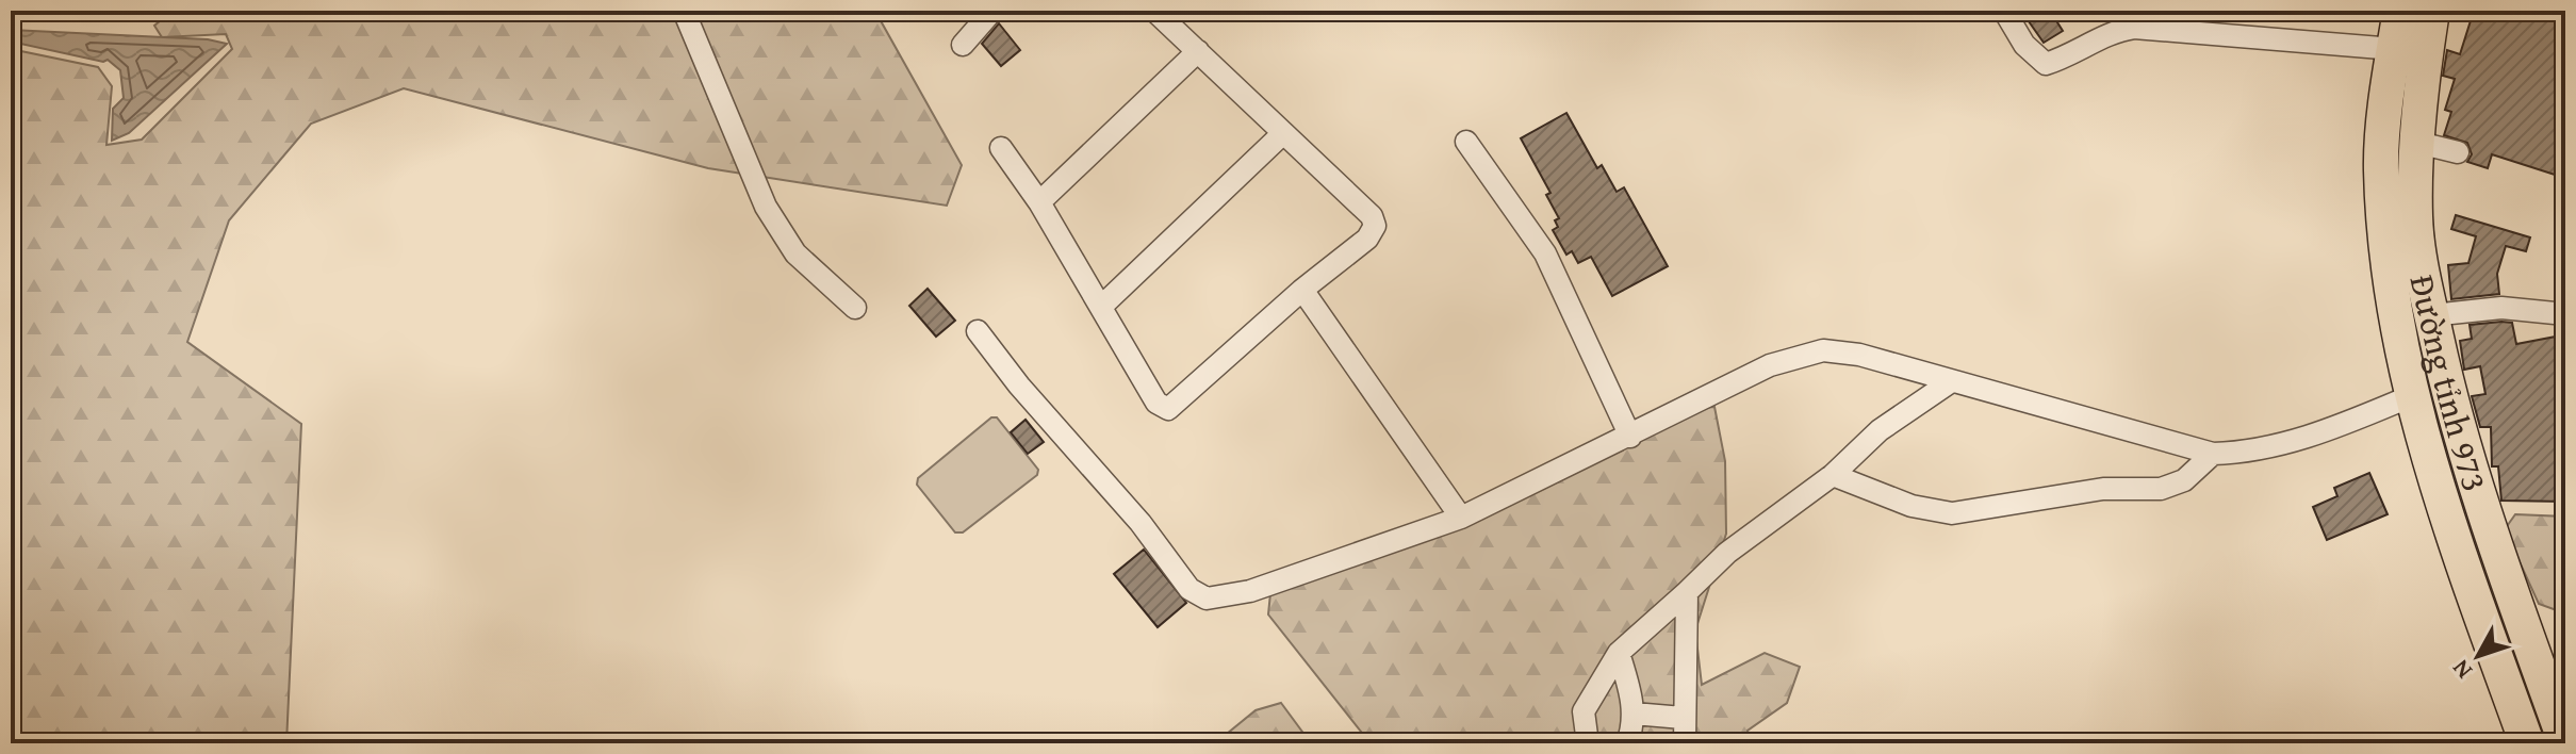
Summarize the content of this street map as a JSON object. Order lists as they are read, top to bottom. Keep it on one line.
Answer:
{"streets":{"main road":["Đường tỉnh 973"]},"north":"bottom left"}
